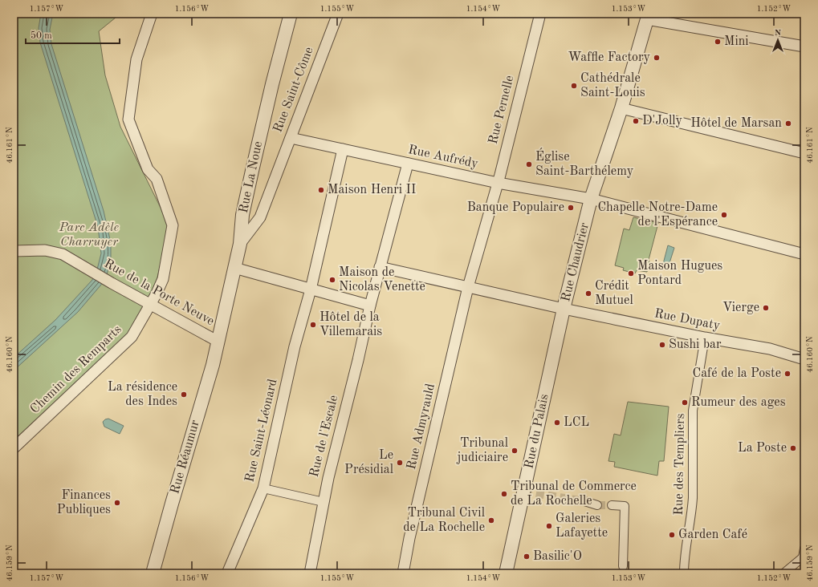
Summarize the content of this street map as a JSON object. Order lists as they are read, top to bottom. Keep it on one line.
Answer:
{"streets":{"street":["Rue Saint-Côme","Rue Pernelle","Rue Aufrédy","Rue La Noue","Rue Chaudrier","Rue de la Porte Neuve","Rue Dupaty","Chemin des Remparts","Rue Admyrauld","Rue Saint-Léonard","Rue du Palais","Rue de l'Escale","Rue Réaumur","Rue des Templiers"]},"crossings":[["Rue Saint-Côme","Rue Aufrédy"],["Rue Saint-Côme","Rue La Noue"],["Rue Pernelle","Rue Aufrédy"],["Rue Pernelle","Rue Dupaty"],["Rue Pernelle","Rue Admyrauld"],["Rue Aufrédy","Rue Chaudrier"],["Rue Aufrédy","Rue Saint-Léonard"],["Rue Aufrédy","Rue de l'Escale"],["Rue La Noue","Rue de la Porte Neuve"],["Rue La Noue","Rue Réaumur"],["Rue Chaudrier","Rue Dupaty"],["Rue Chaudrier","Rue du Palais"],["Rue de la Porte Neuve","Chemin des Remparts"],["Rue de la Porte Neuve","Rue Réaumur"],["Rue Dupaty","Rue Admyrauld"],["Rue Dupaty","Rue du Palais"],["Rue Dupaty","Rue de l'Escale"],["Rue Dupaty","Rue des Templiers"]],"parks":["Parc Adèle Charruyer"],"places":["Mini","Waffle Factory","Cathédrale Saint-Louis","D'Jolly","Hôtel de Marsan","Église Saint-Barthélemy","Maison Henri II","Banque Populaire","Chapelle Notre-Dame de l'Espérance","Maison Hugues Pontard","Maison de Nicolas Venette","Crédit Mutuel","Vierge","Hôtel de la Villemarais","Sushi bar","Café de la Poste","La résidence des Indes","Rumeur des ages","LCL","La Poste","Tribunal judiciaire","Le Présidial","Tribunal de Commerce de La Rochelle","Finances Publiques","Tribunal Civil de La Rochelle","Galeries Lafayette","Garden Café","Basilic'O"],"scale_bar":"50 m","north":"top","coordinates":["1.157°W","1.156°W","1.155°W","1.154°W","1.153°W","1.152°W","46.161°N","46.160°N","46.159°N"]}
